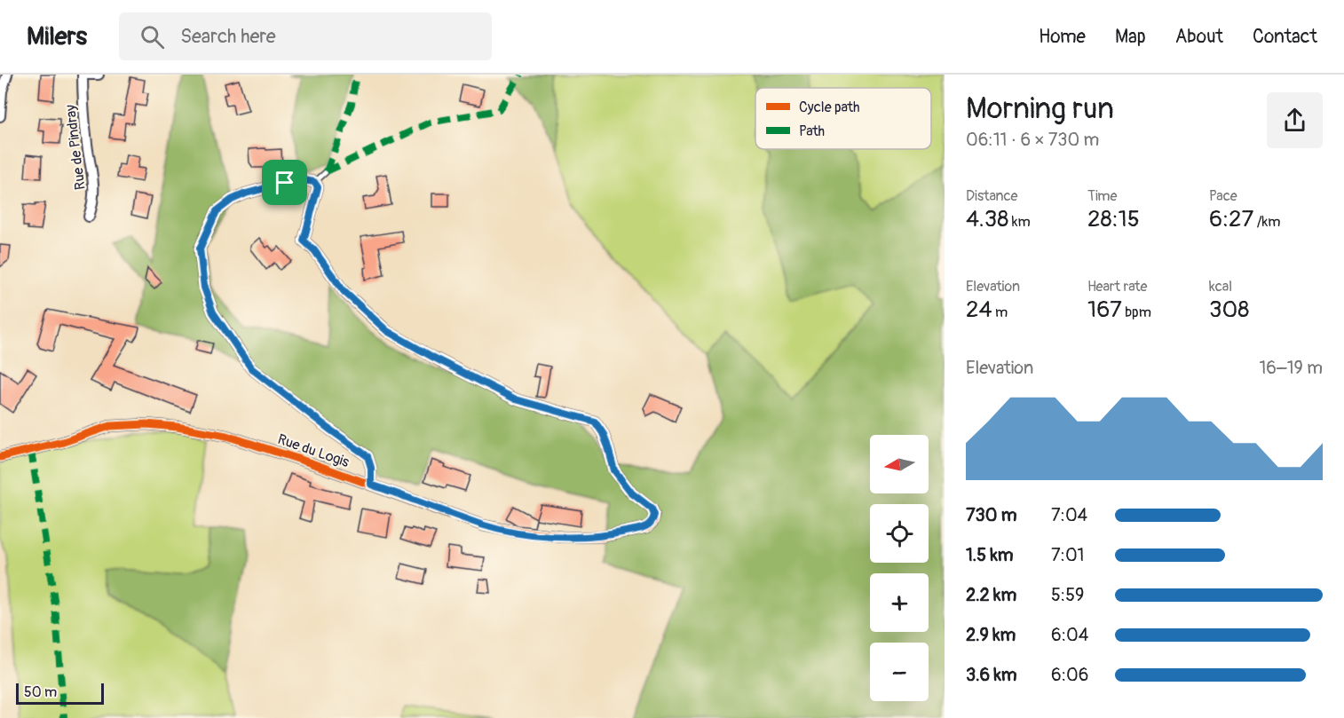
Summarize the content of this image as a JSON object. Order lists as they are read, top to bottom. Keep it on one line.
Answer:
{"streets":{"street":["Rue de Pindray","Rue du Logis"]},"legend":["Cycle path","Path"],"scale_bar":"50 m","north":"left","page":{"header":"Milers","search":"Search here","nav":["Home","Map","About","Contact"],"heading":["Morning run","06:11 · 6 × 730 m"],"stats":[["Distance","4.38 km"],["Time","28:15"],["Pace","6:27 /km"],["Elevation","24 m"],["Heart rate","167 bpm"],["kcal","308"]],"chart":["Elevation","16–19 m"],"map_buttons":["+","−"],"list":[{"name":"730 m","note":"7:04"},{"name":"1.5 km","note":"7:01"},{"name":"2.2 km","note":"5:59"},{"name":"2.9 km","note":"6:04"},{"name":"3.6 km","note":"6:06"}],"scale":"50 m"}}
